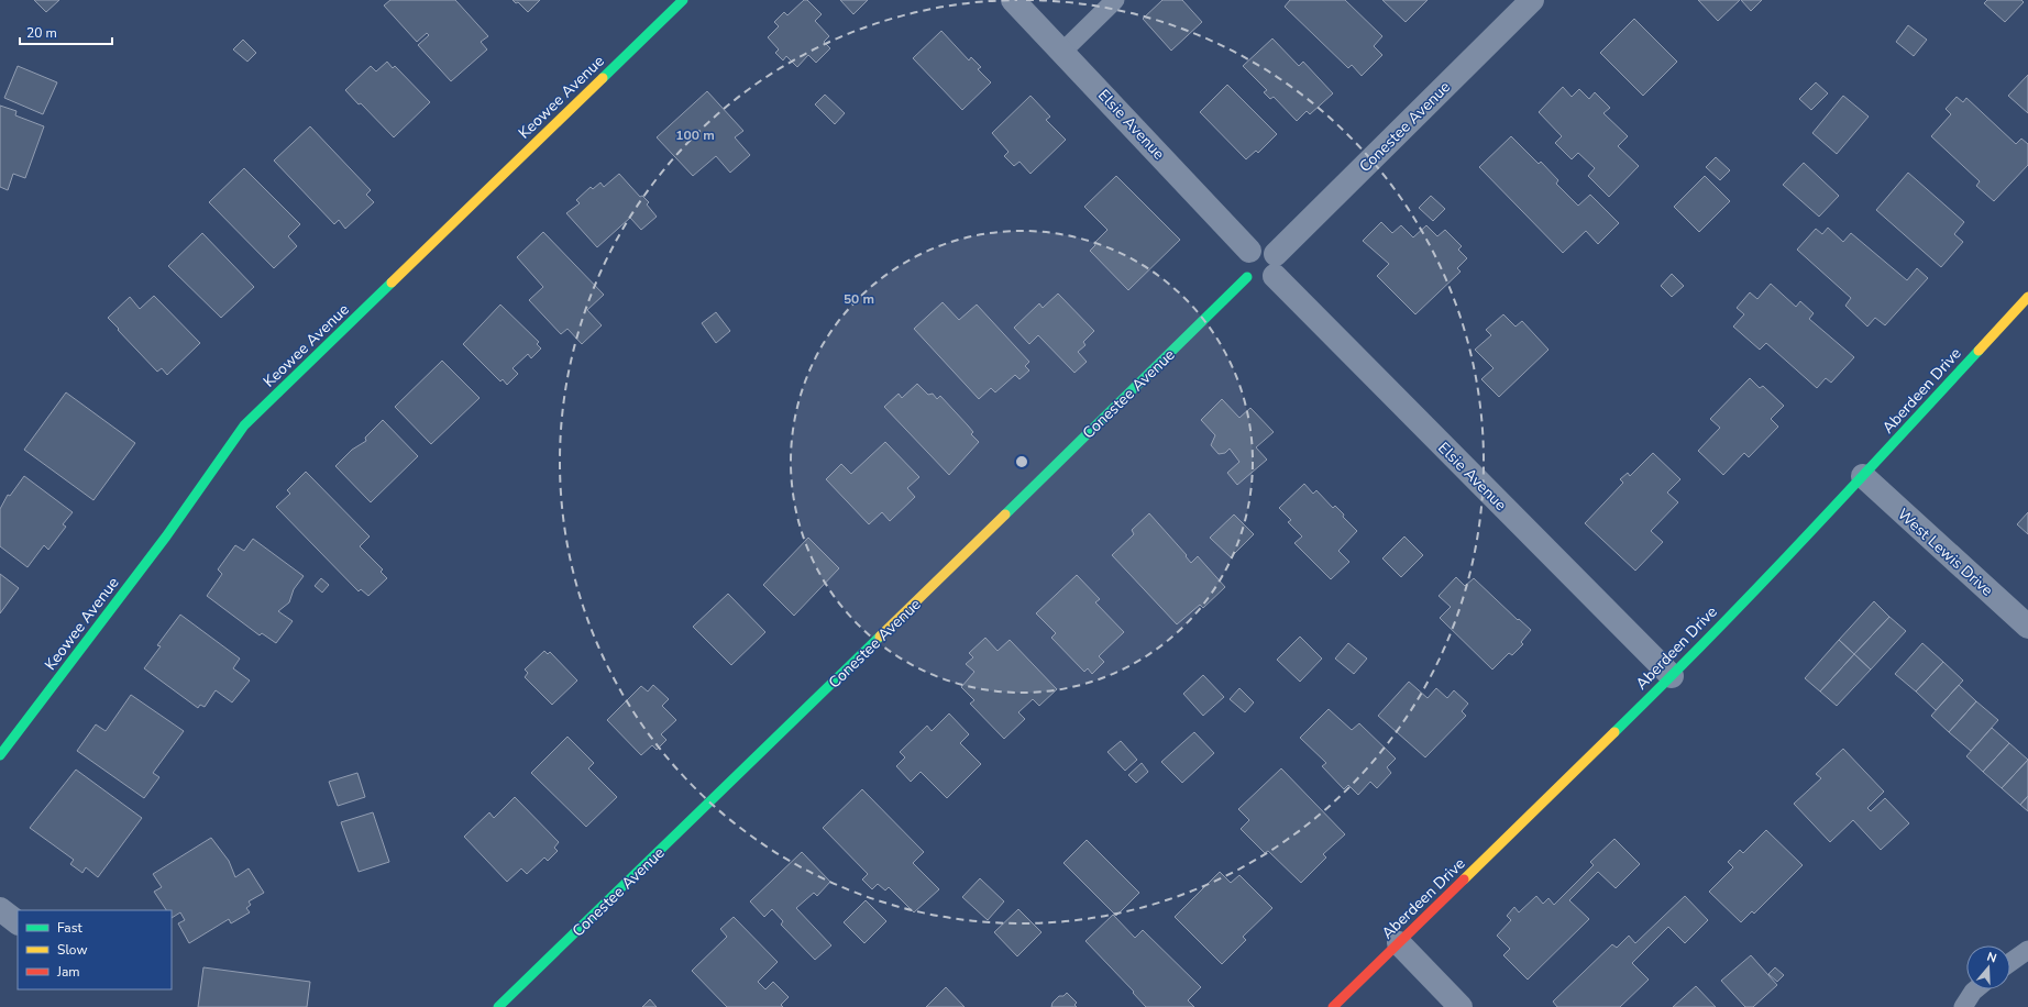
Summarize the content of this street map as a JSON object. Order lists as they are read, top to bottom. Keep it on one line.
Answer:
{"streets":{"street":["Keowee Avenue","Elsie Avenue","Conestee Avenue","Aberdeen Drive","West Lewis Drive"]},"crossings":[["Elsie Avenue","Conestee Avenue"],["Elsie Avenue","Aberdeen Drive"],["Aberdeen Drive","West Lewis Drive"]],"legend":["Fast","Slow","Jam"],"scale_bar":"20 m","north":"top","rings":["100 m","50 m"]}
